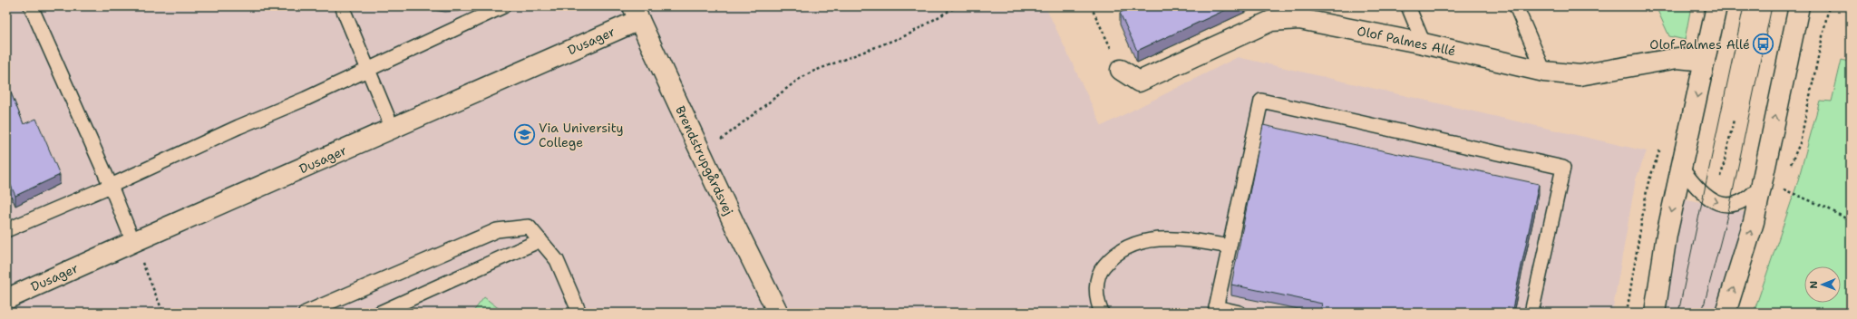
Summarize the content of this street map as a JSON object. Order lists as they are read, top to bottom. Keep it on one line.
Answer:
{"streets":{"street":["Dusager","Olof Palmes Allé","Brendstrupgårdsvej"]},"crossings":[["Dusager","Brendstrupgårdsvej"]],"places":{"bus stop":["Olof Palmes Allé"],"school or university":["Via University College"]},"north":"left"}
